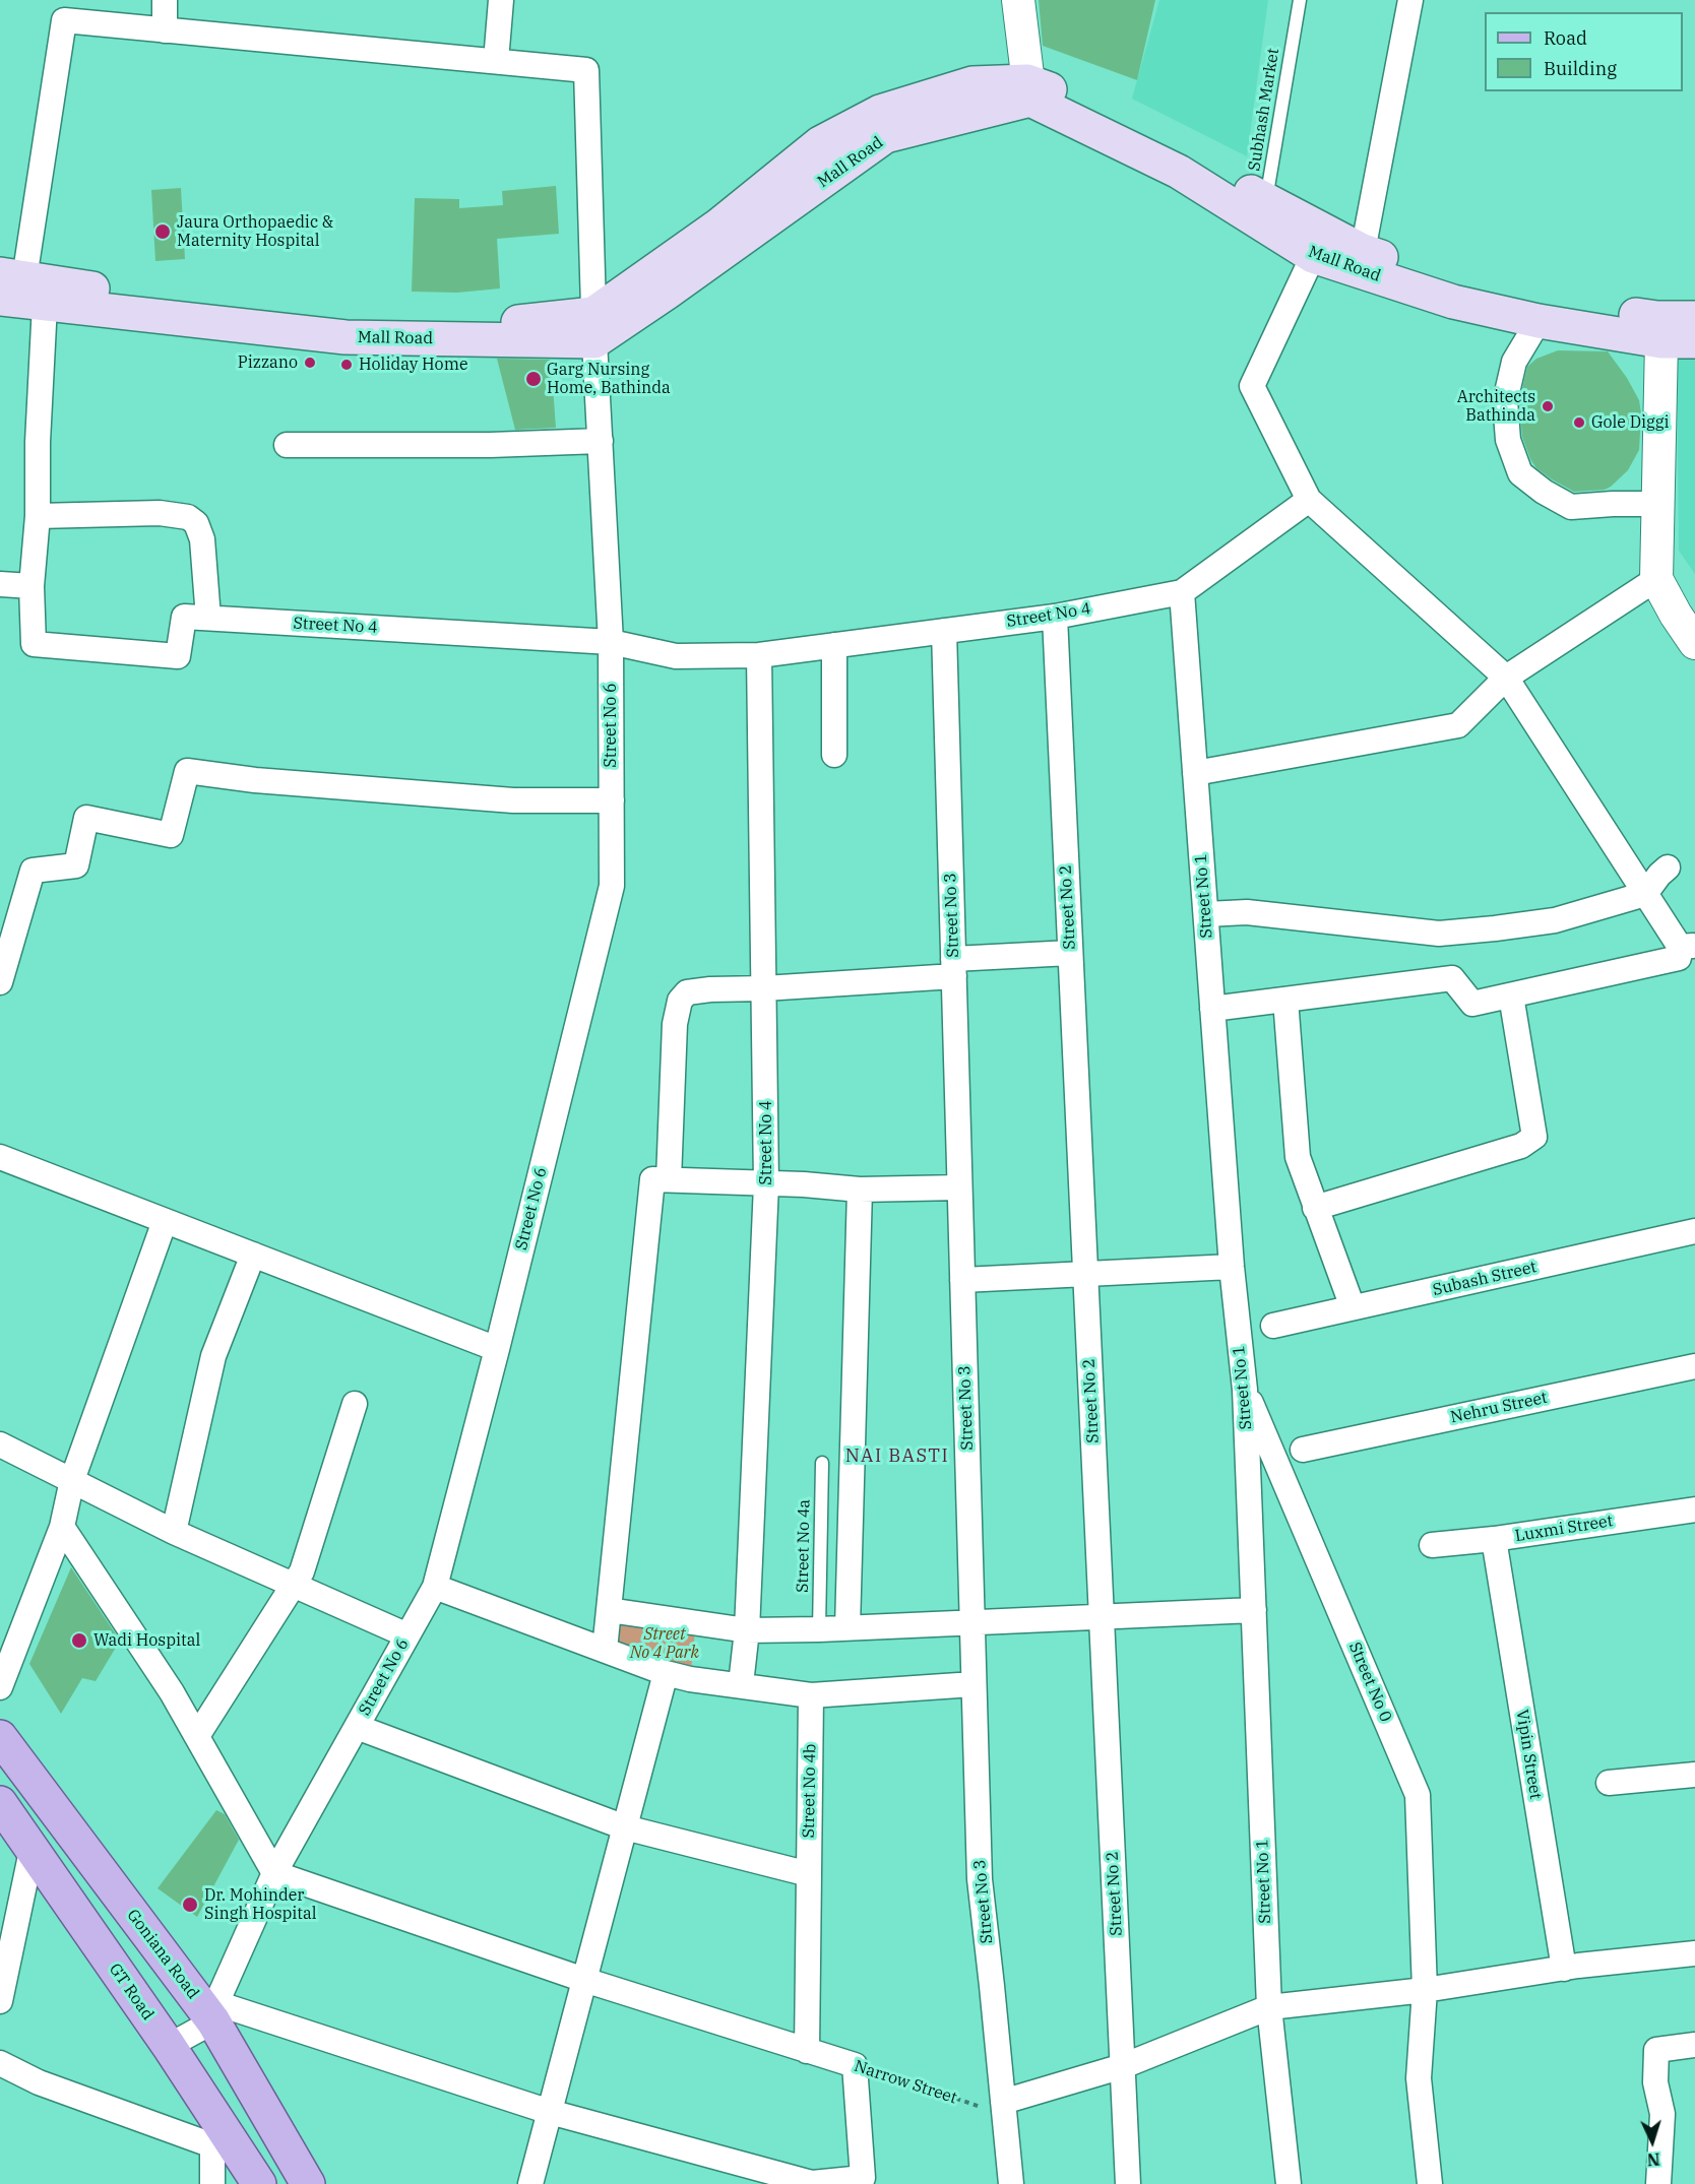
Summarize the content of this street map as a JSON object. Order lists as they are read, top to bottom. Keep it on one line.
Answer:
{"streets":{"main road":["Mall Road","Goniana Road","GT Road"],"street":["Street No 4","Street No 6","Street No 1","Street No 2","Street No 3","Subash Street","Nehru Street","Luxmi Street","Street No 0","Vipin Street","Street No 4b","Narrow Street"],"lane":["Subhash Market","Street No 4a"]},"crossings":[["Subhash Market","Mall Road"],["Mall Road","Street No 6"],["Street No 4","Street No 6"],["Street No 4","Street No 1"],["Street No 4","Street No 2"],["Street No 4","Street No 3"],["Street No 6","Goniana Road"],["Street No 6","Narrow Street"],["Street No 1","Street No 0"],["Street No 3","Narrow Street"],["Luxmi Street","Vipin Street"],["Street No 4b","Narrow Street"]],"districts":["NAI BASTI"],"parks":["Street No 4 Park"],"places":["Jaura Orthopaedic & Maternity Hospital","Pizzano","Holiday Home","Garg Nursing Home, Bathinda","Architects Bathinda","Gole Diggi","Wadi Hospital","Dr. Mohinder Singh Hospital"],"legend":["Road","Building"],"north":"bottom"}
